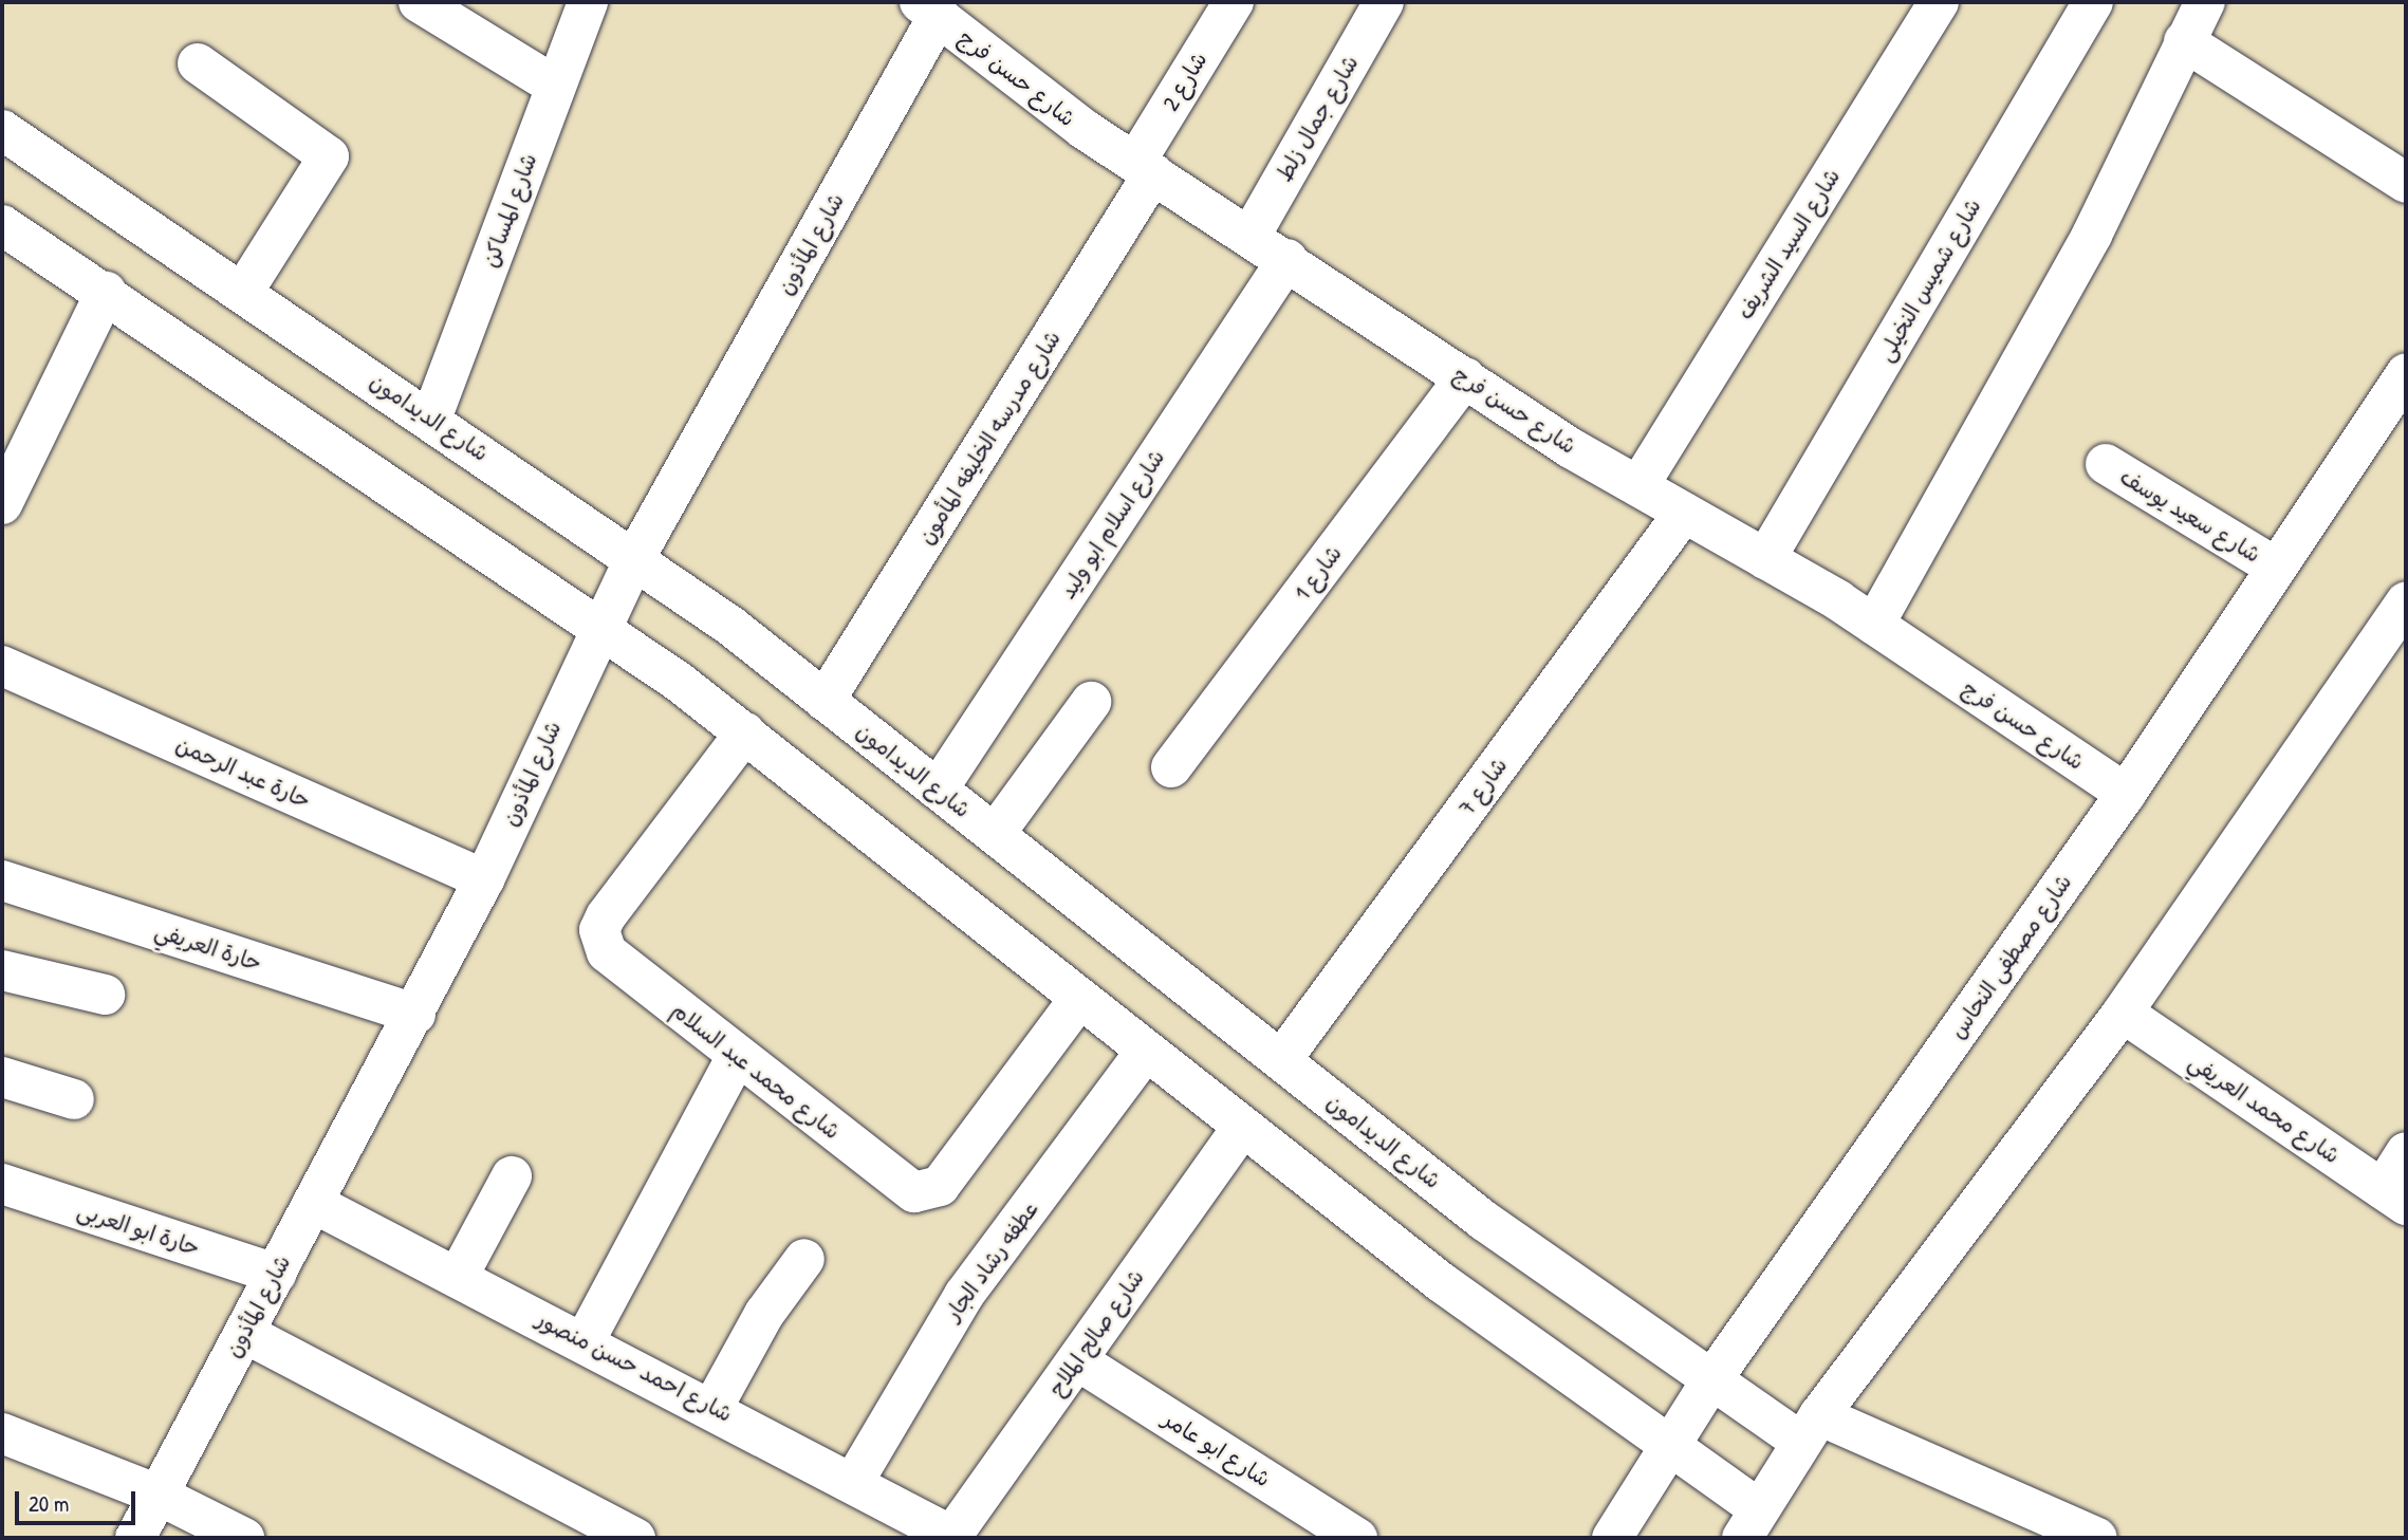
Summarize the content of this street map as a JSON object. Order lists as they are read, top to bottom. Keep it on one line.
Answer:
{"streets":{"street":["شارع حسن فرج","شارع 2","شارع جمال زلط","شارع المساكن","شارع المأذون","شارع السيد الشريف","شارع شميس النخيلى","شارع الديدامون","شارع مدرسه الخليفه المأمون","شارع سعيد يوسف","شارع اسلام ابو وليد","شارع 1","حارة عبد الرحمن","شارع 7","حارة العريفي","شارع مصطفى النحاس","شارع محمد عبد السلام","شارع محمد العريفي","حارة ابو العربى","عطفه رشاد الجار","شارع صالح الملاح","شارع احمد حسن منصور","شارع ابو عامر"]},"crossings":[["شارع حسن فرج","شارع 2"],["شارع حسن فرج","شارع جمال زلط"],["شارع حسن فرج","شارع المأذون"],["شارع حسن فرج","شارع السيد الشريف"],["شارع حسن فرج","شارع شميس النخيلى"],["شارع حسن فرج","شارع مدرسه الخليفه المأمون"],["شارع حسن فرج","شارع اسلام ابو وليد"],["شارع حسن فرج","شارع 1"],["شارع حسن فرج","شارع 7"],["شارع حسن فرج","شارع مصطفى النحاس"],["شارع 2","شارع مدرسه الخليفه المأمون"],["شارع المساكن","شارع الديدامون"],["شارع المأذون","شارع الديدامون"],["شارع المأذون","حارة عبد الرحمن"],["شارع المأذون","حارة العريفي"],["شارع المأذون","حارة ابو العربى"],["شارع المأذون","شارع احمد حسن منصور"],["شارع الديدامون","شارع مدرسه الخليفه المأمون"],["شارع الديدامون","شارع اسلام ابو وليد"],["شارع الديدامون","شارع 7"],["شارع الديدامون","شارع مصطفى النحاس"],["شارع سعيد يوسف","شارع مصطفى النحاس"],["عطفه رشاد الجار","شارع احمد حسن منصور"],["شارع صالح الملاح","شارع احمد حسن منصور"],["شارع صالح الملاح","شارع ابو عامر"]],"scale_bar":"20 m"}
